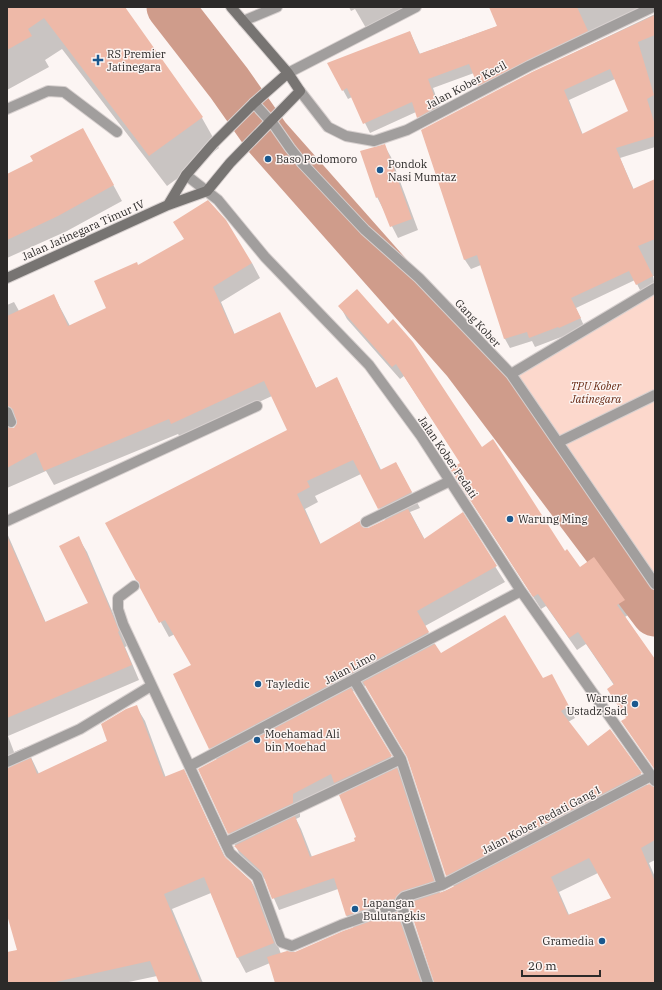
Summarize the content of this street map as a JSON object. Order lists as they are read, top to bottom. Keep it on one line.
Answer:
{"streets":{"street":["Jalan Kober Kecil","Jalan Jatinegara Timur IV","Gang Kober","Jalan Kober Pedati","Jalan Limo","Jalan Kober Pedati Gang I"]},"crossings":[["Jalan Jatinegara Timur IV","Jalan Kober Pedati"],["Jalan Kober Pedati","Jalan Limo"],["Jalan Kober Pedati","Jalan Kober Pedati Gang I"],["Jalan Limo","Jalan Kober Pedati Gang I"]],"parks":["TPU Kober Jatinegara"],"places":{"health":["RS Premier Jatinegara"],"other":["Baso Podomoro","Pondok Nasi Mumtaz","Warung Ming","Tayledic","Warung Ustadz Said","Moehamad Ali bin Moehad","Lapangan Bulutangkis","Gramedia"]},"scale_bar":"20 m"}
